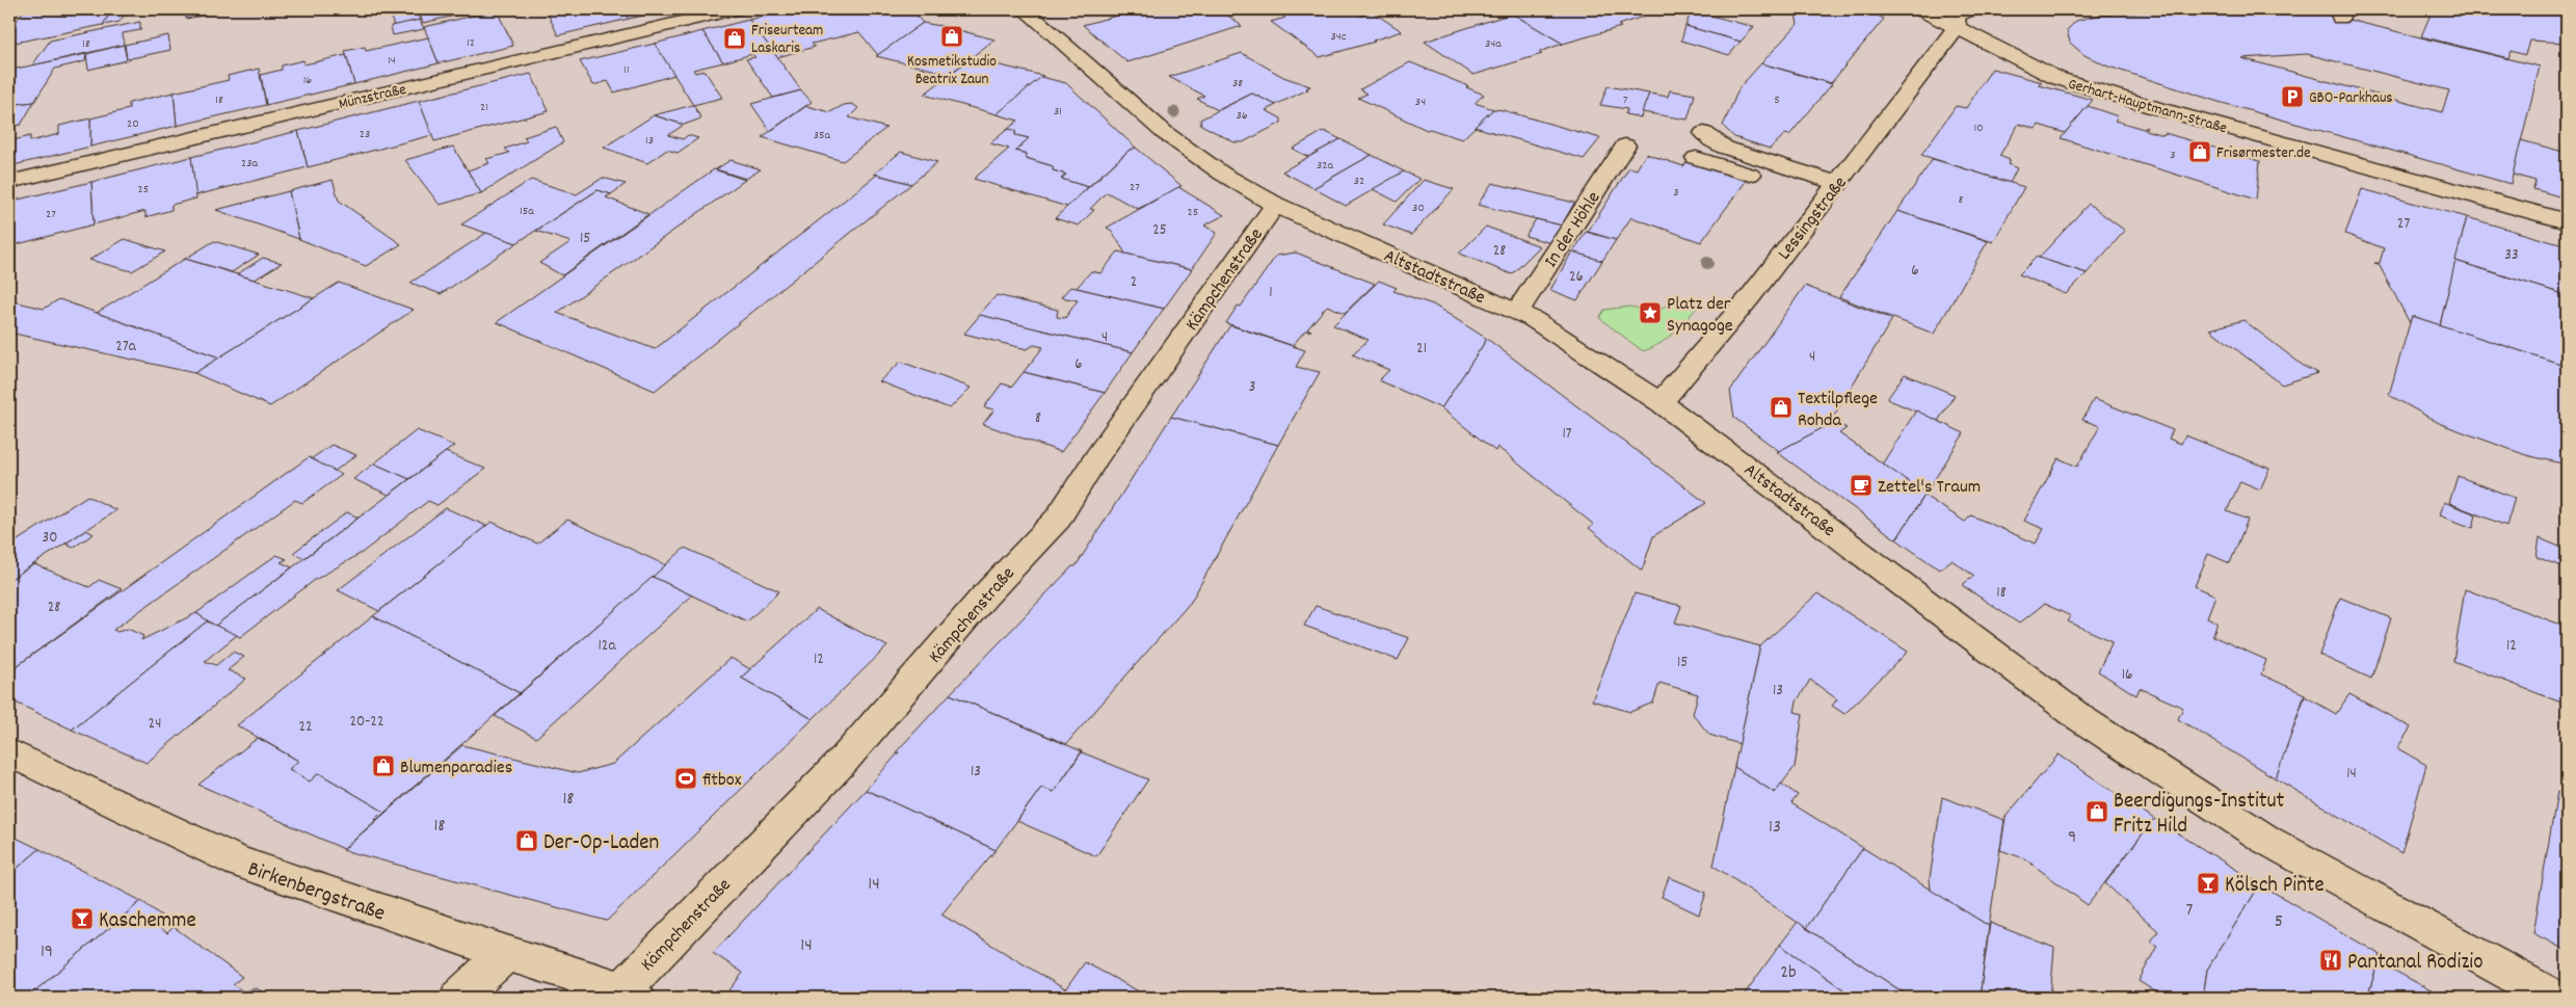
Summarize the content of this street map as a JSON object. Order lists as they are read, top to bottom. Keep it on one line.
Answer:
{"streets":{"street":["Münzstraße","Gerhart-Hauptmann-Straße","Lessingstraße","In der Höhle","Altstadtstraße","Kämpchenstraße","Birkenbergstraße"]},"crossings":[["Gerhart-Hauptmann-Straße","Lessingstraße"],["Lessingstraße","Altstadtstraße"],["In der Höhle","Altstadtstraße"],["Altstadtstraße","Kämpchenstraße"],["Kämpchenstraße","Birkenbergstraße"]],"places":{"shop":["Kosmetikstudio Beatrix Zaun","Friseurteam Laskaris","Frisørmester.de","Textilpflege Rohda","Blumenparadies","Beerdigungs-Institut Fritz Hild","Der-Op-Laden"],"parking":["GBO-Parkhaus"],"place":["Platz der Synagoge"],"cafe":["Zettel's Traum"],"sports":["fitbox"],"bar":["Kölsch Pinte","Kaschemme"],"restaurant":["Pantanal Rodizio"]},"house_numbers":["34c","12","18","34a","14","11","16","38","18","7","5","34","21","31","36","20","10","23","35a","13","3","23a","32a","32","27","25","3","8","30","15a","25","27","27","25","15","28","33","6","26","2","1","4","27a","21","4","6","3","8","17","30","18","28","12a","12","12","15","16","13","20-22","24","22","13","14","18","18","13","9","14","7","5","14","19","2b"]}
